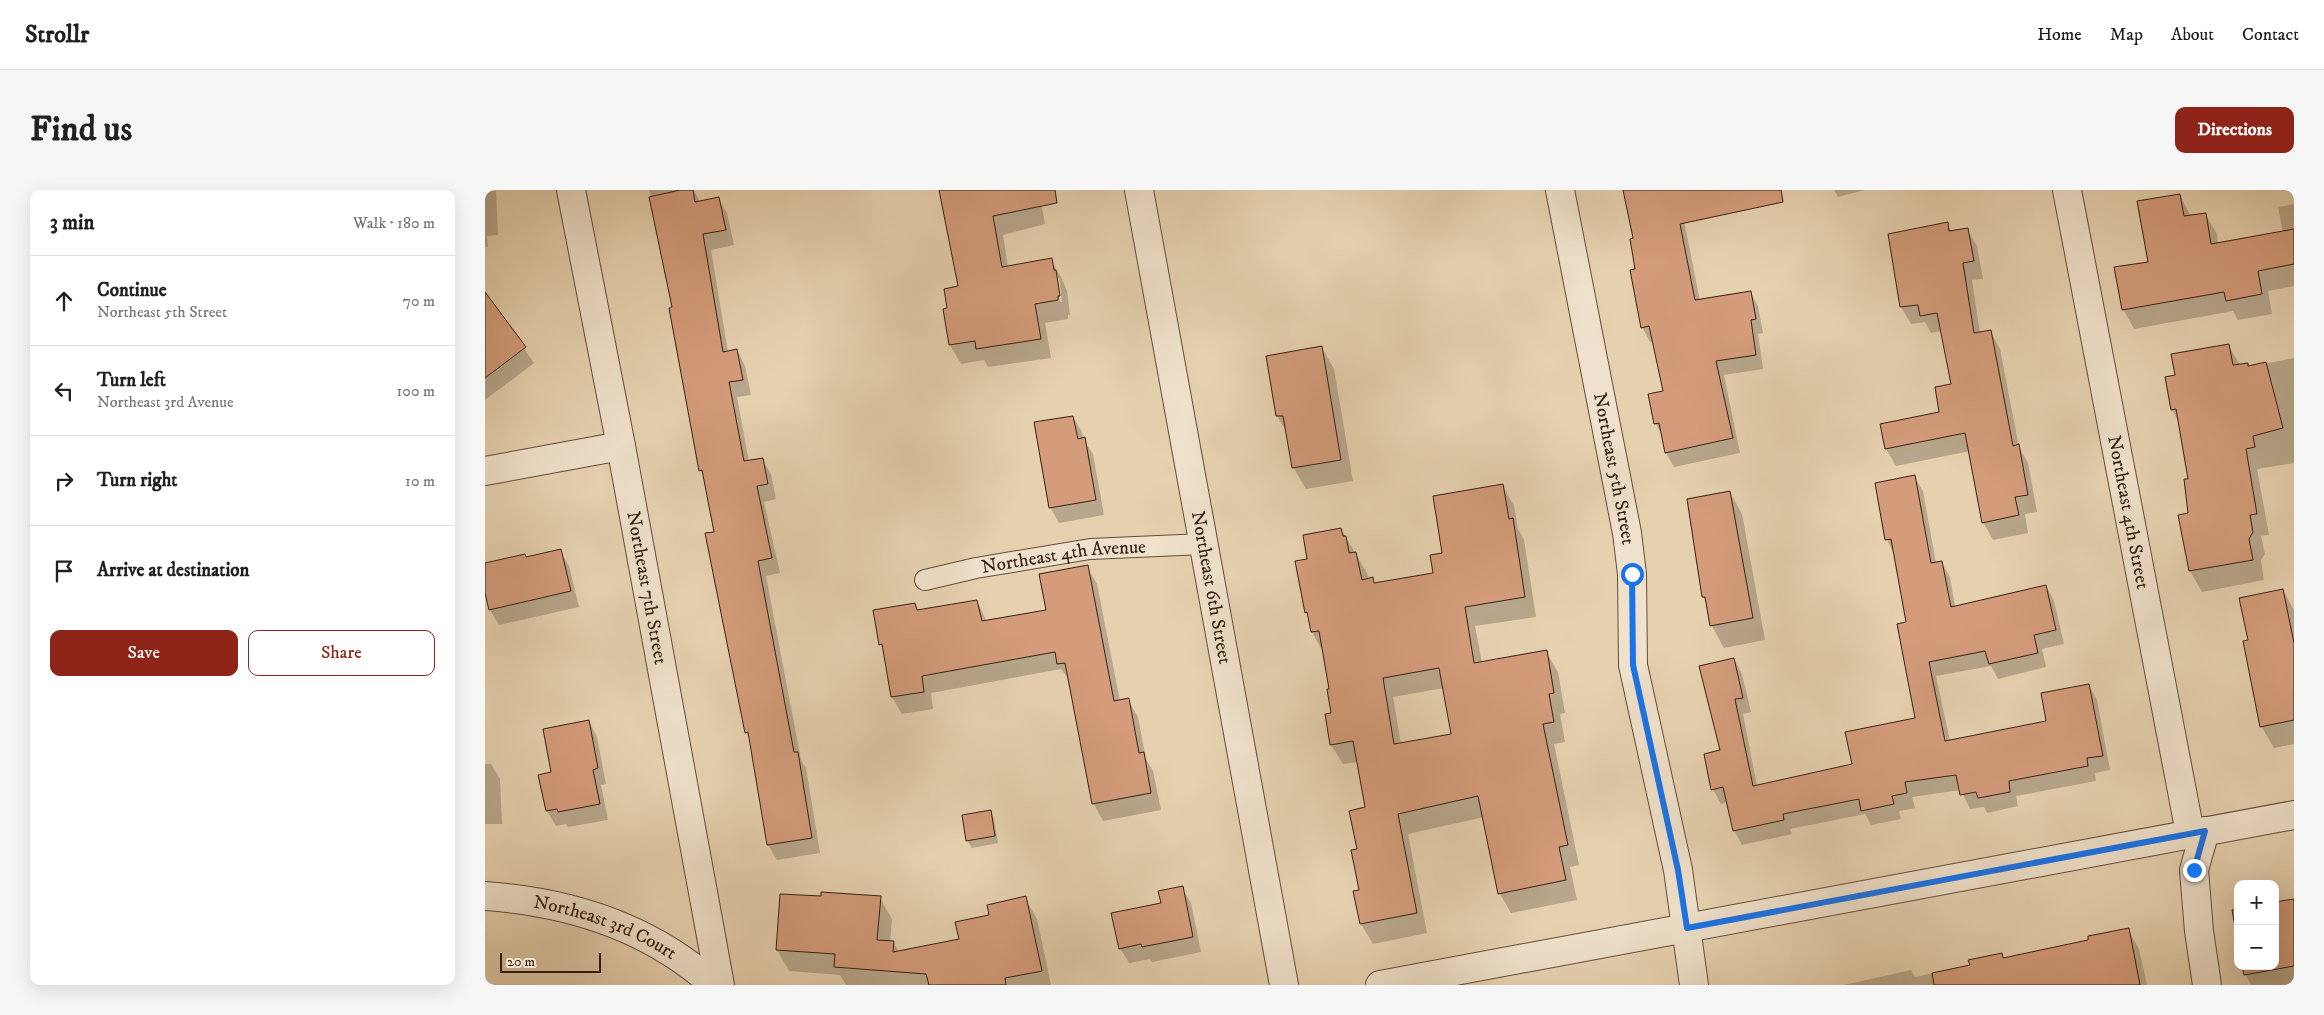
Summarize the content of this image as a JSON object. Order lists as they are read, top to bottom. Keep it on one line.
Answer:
{"streets":{"street":["Northeast 5th Street","Northeast 4th Street","Northeast 7th Street","Northeast 6th Street","Northeast 3rd Court"],"lane":["Northeast 4th Avenue"]},"crossings":[["Northeast 4th Avenue","Northeast 6th Street"]],"scale_bar":"20 m","page":{"header":"Strollr","nav":["Home","Map","About","Contact"],"buttons":["Directions",["Save","Share"]],"title":"Find us","heading":["3 min","Walk · 180 m"],"list":[["Continue","Northeast 5th Street","70 m"],["Turn left","Northeast 3rd Avenue","100 m"],["Turn right","10 m"],"Arrive at destination"],"map_buttons":["+","−"],"scale":"20 m"}}
